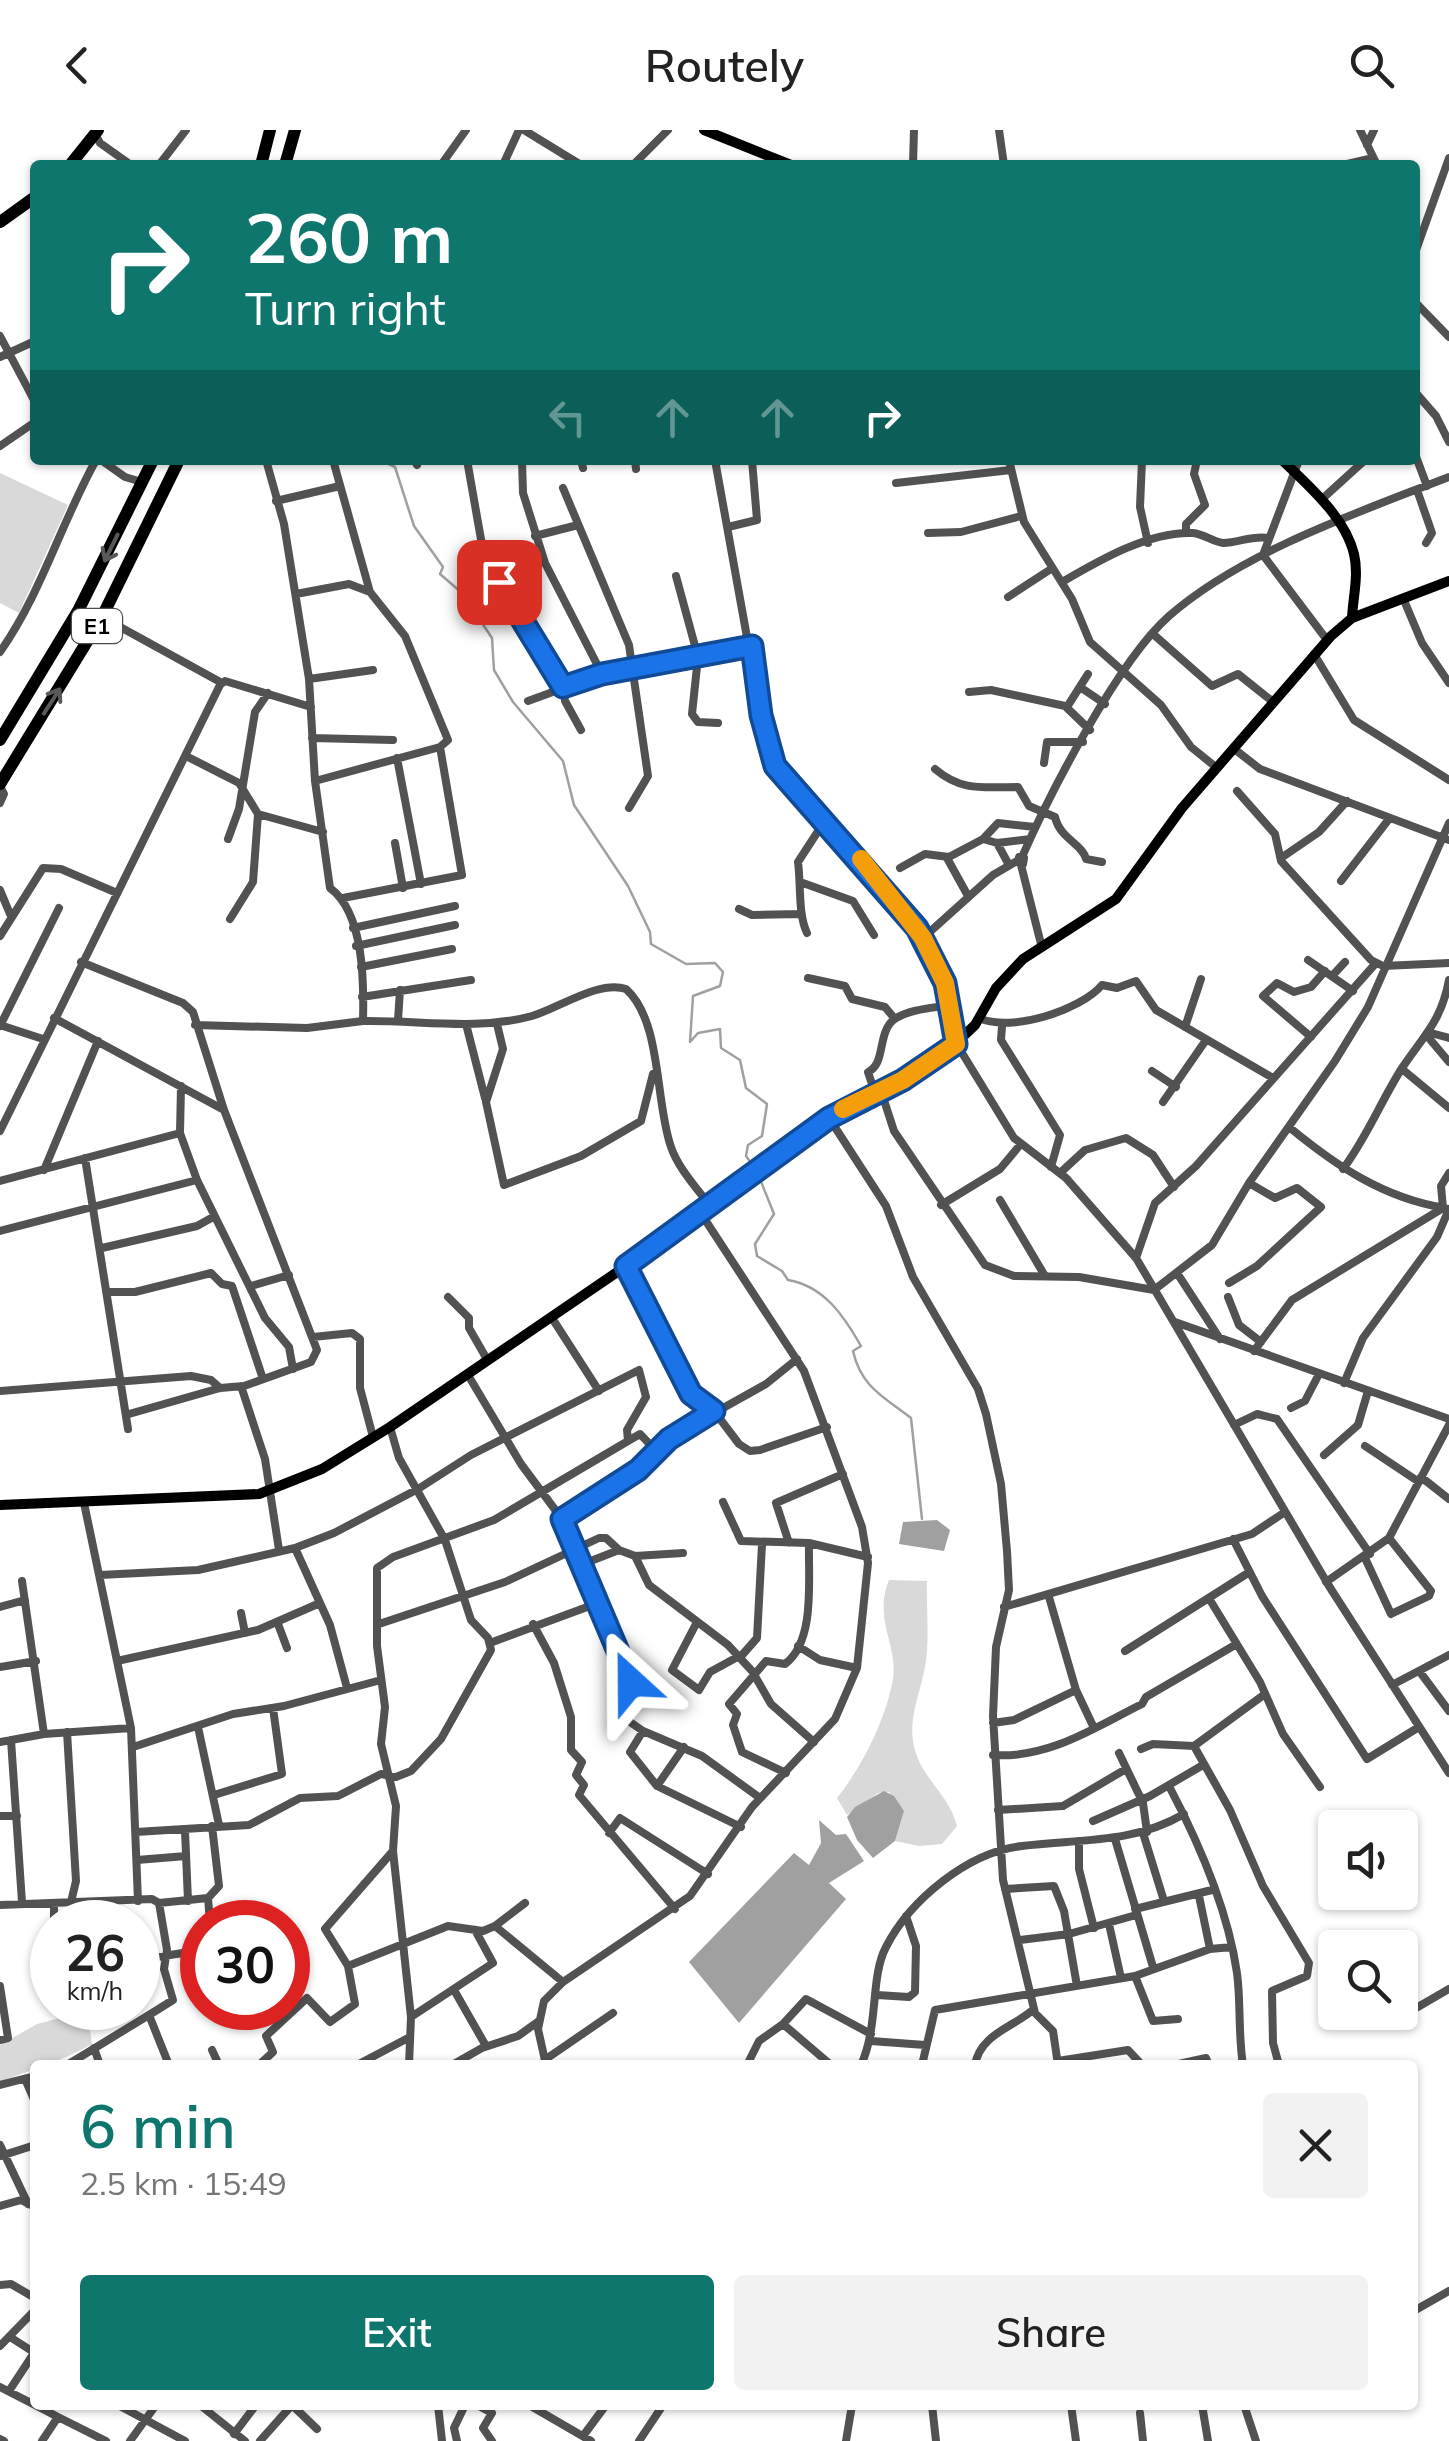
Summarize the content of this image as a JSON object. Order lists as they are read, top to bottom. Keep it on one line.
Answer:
{"streets":{"highway":["E1"]},"page":{"header":"Routely","turn":["260 m","Turn right"],"speed":"26 km/h","limit":"30","heading":["6 min","2.5 km · 15:49"],"buttons":["Exit","Share"]}}
